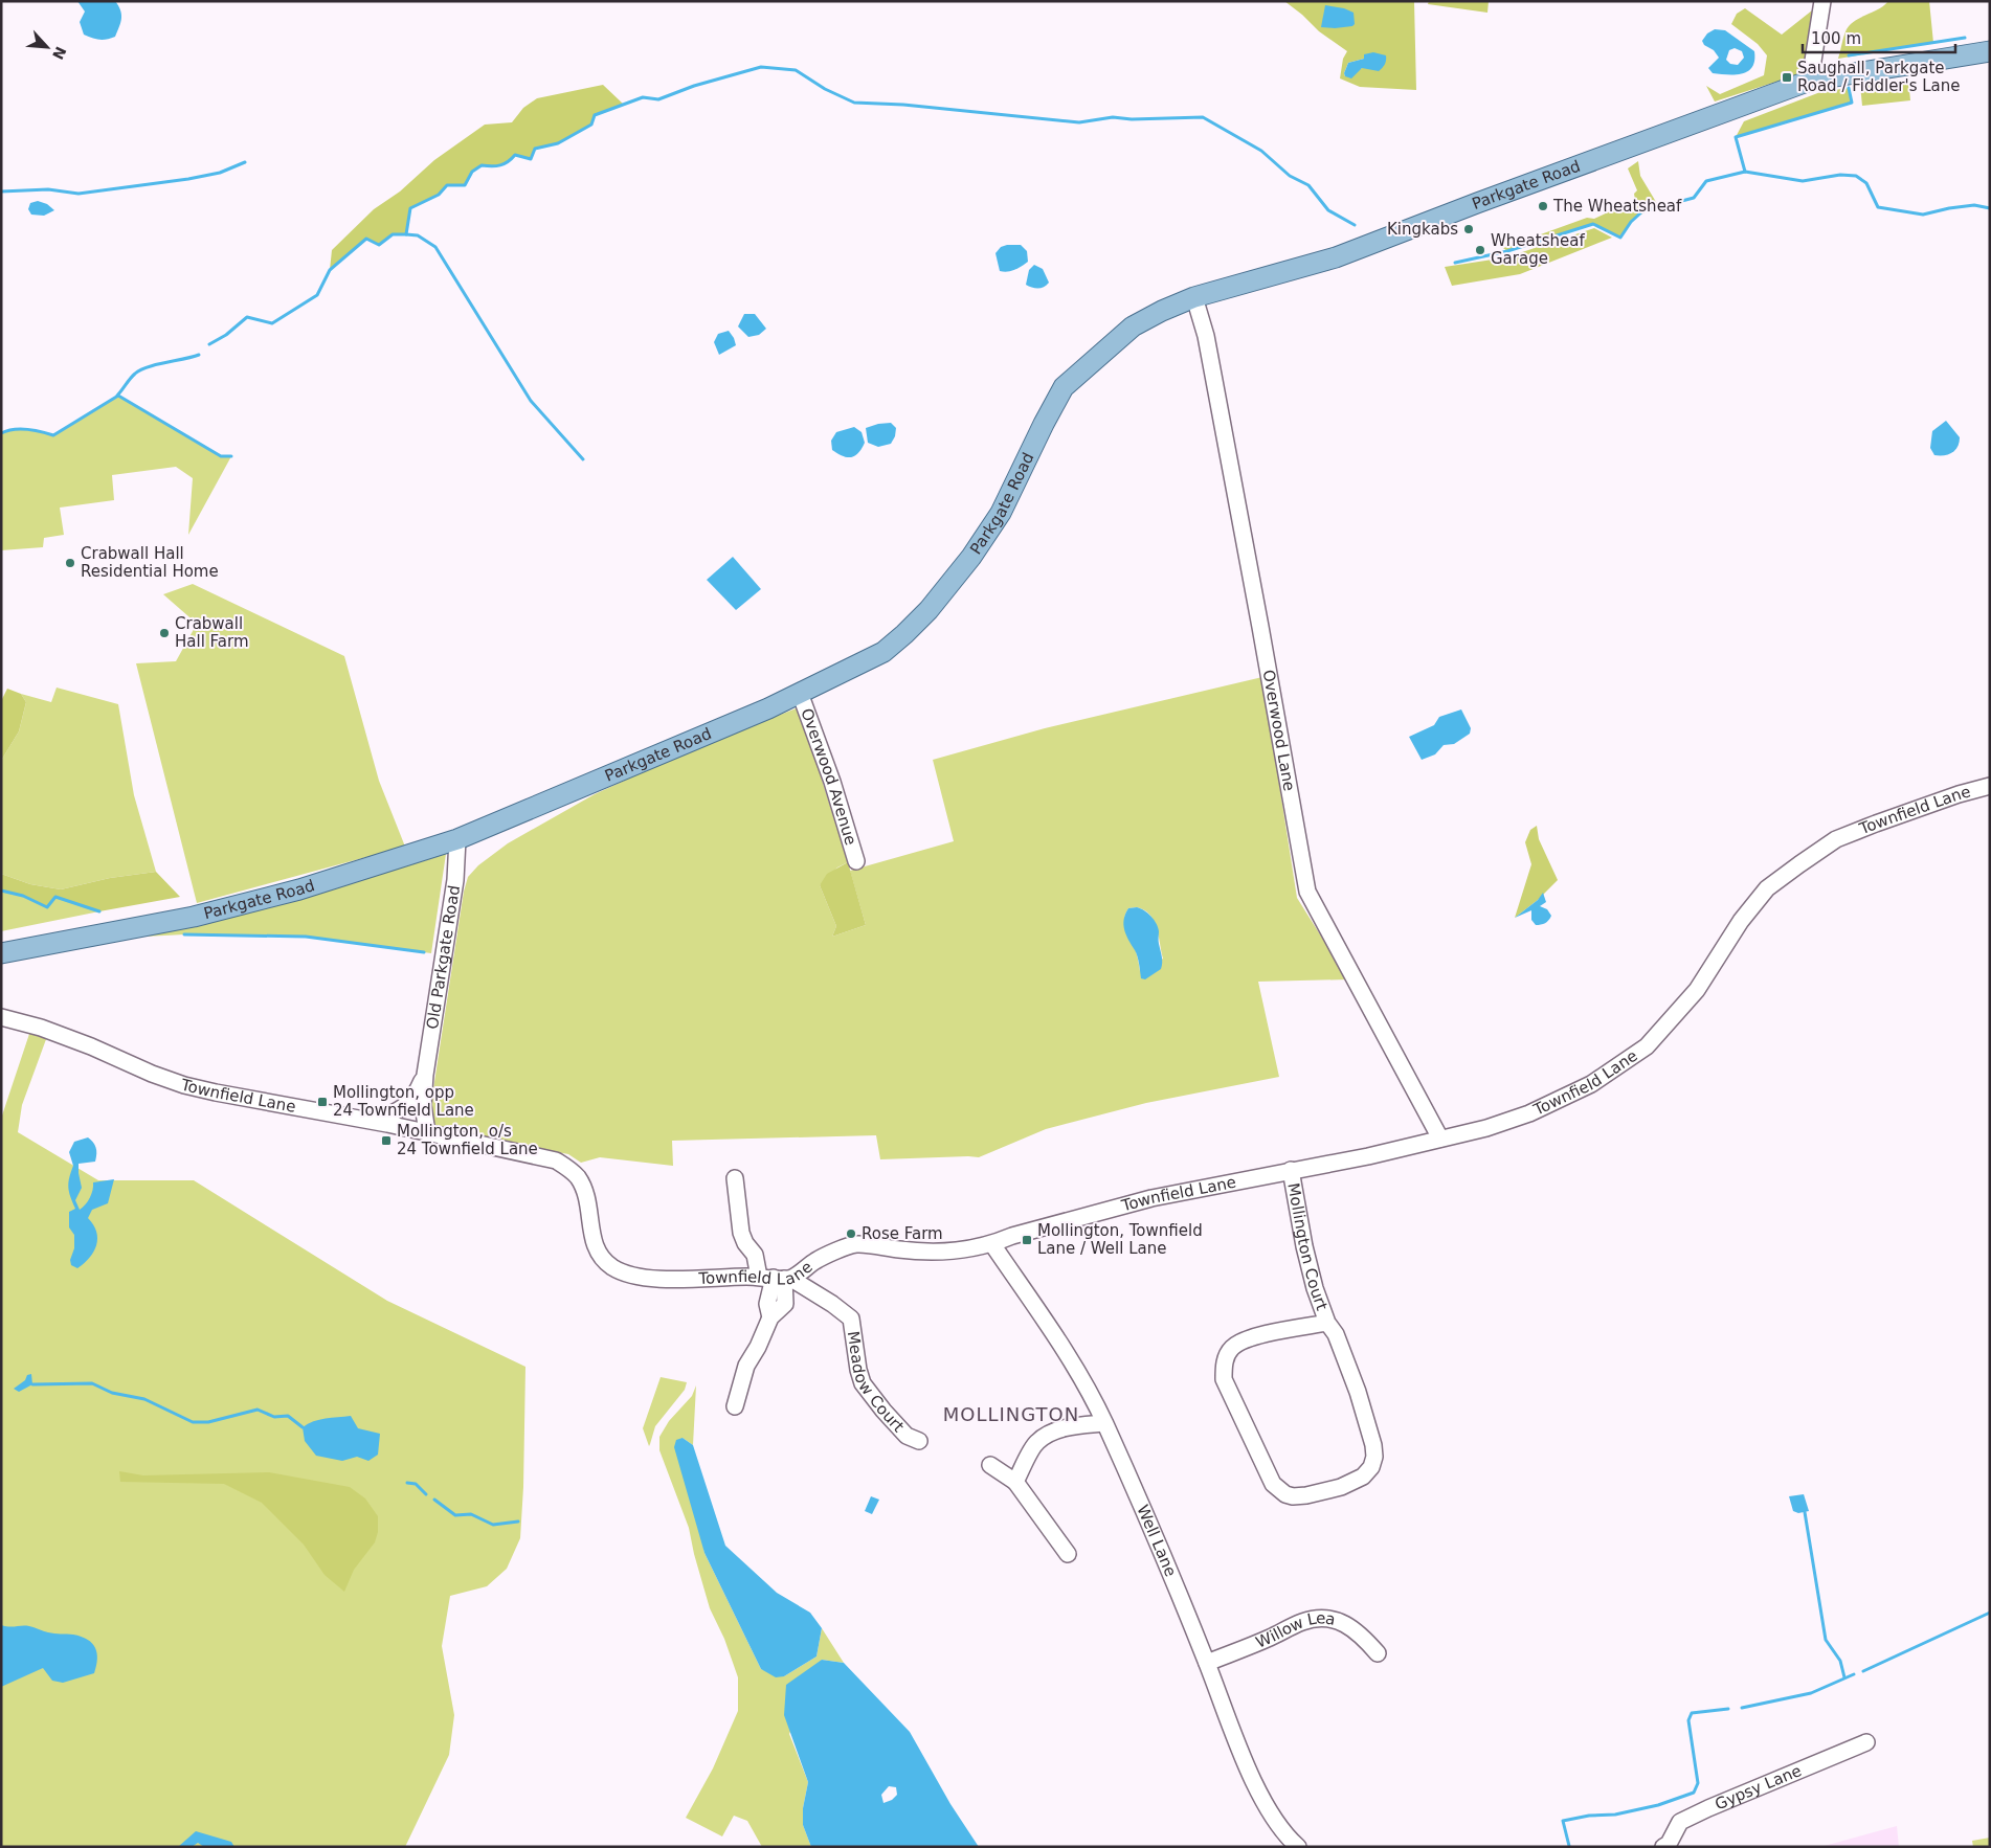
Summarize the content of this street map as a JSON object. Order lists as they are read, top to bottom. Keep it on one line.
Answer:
{"streets":{"main road":["Parkgate Road"],"street":["Overwood Lane","Overwood Avenue","Townfield Lane","Old Parkgate Road","Mollington Court","Meadow Court","Well Lane","Willow Lea","Gypsy Lane"]},"crossings":[["Parkgate Road","Overwood Lane"],["Parkgate Road","Overwood Avenue"],["Parkgate Road","Old Parkgate Road"],["Overwood Lane","Townfield Lane"],["Townfield Lane","Old Parkgate Road"],["Townfield Lane","Mollington Court"],["Townfield Lane","Meadow Court"],["Townfield Lane","Well Lane"],["Well Lane","Willow Lea"]],"districts":["MOLLINGTON"],"places":{"transit":["Saughall, Parkgate Road / Fiddler's Lane","Mollington, opp 24 Townfield Lane","Mollington, o/s 24 Townfield Lane","Mollington, Townfield Lane / Well Lane"],"other":["The Wheatsheaf","Kingkabs","Wheatsheaf Garage","Crabwall Hall Residential Home","Crabwall Hall Farm","Rose Farm"]},"scale_bar":"100 m","north":"bottom right"}
